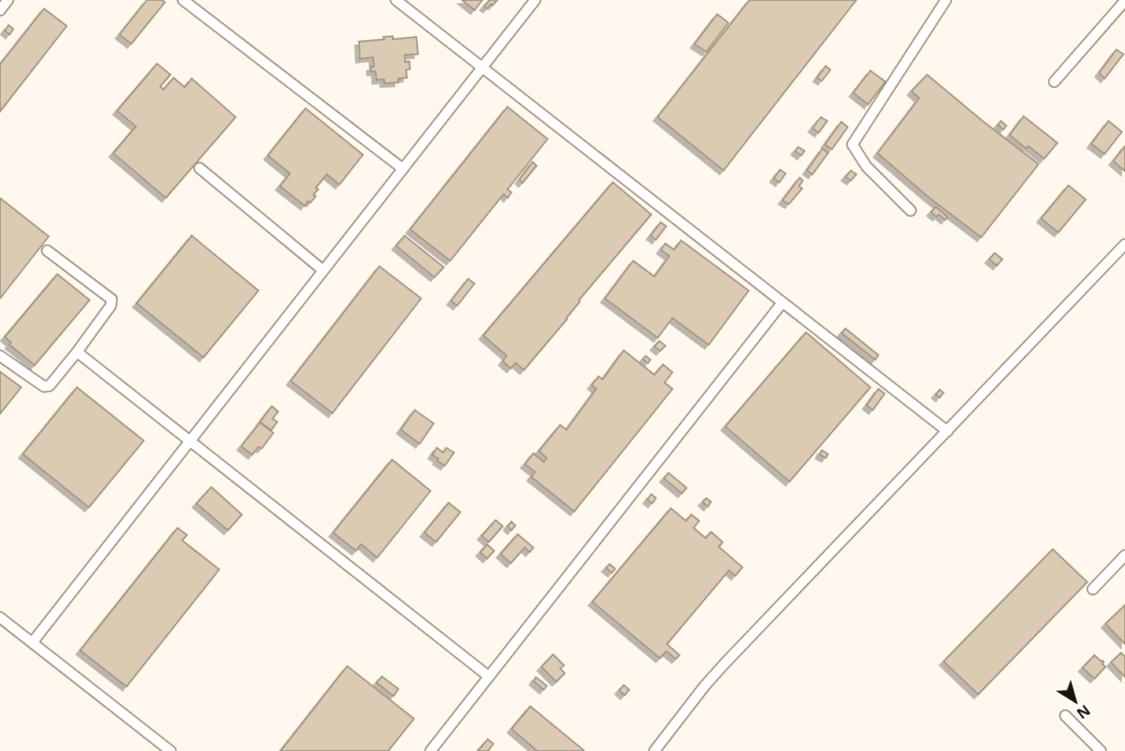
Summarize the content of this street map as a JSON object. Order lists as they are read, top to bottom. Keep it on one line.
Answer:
{"north":"bottom right"}
